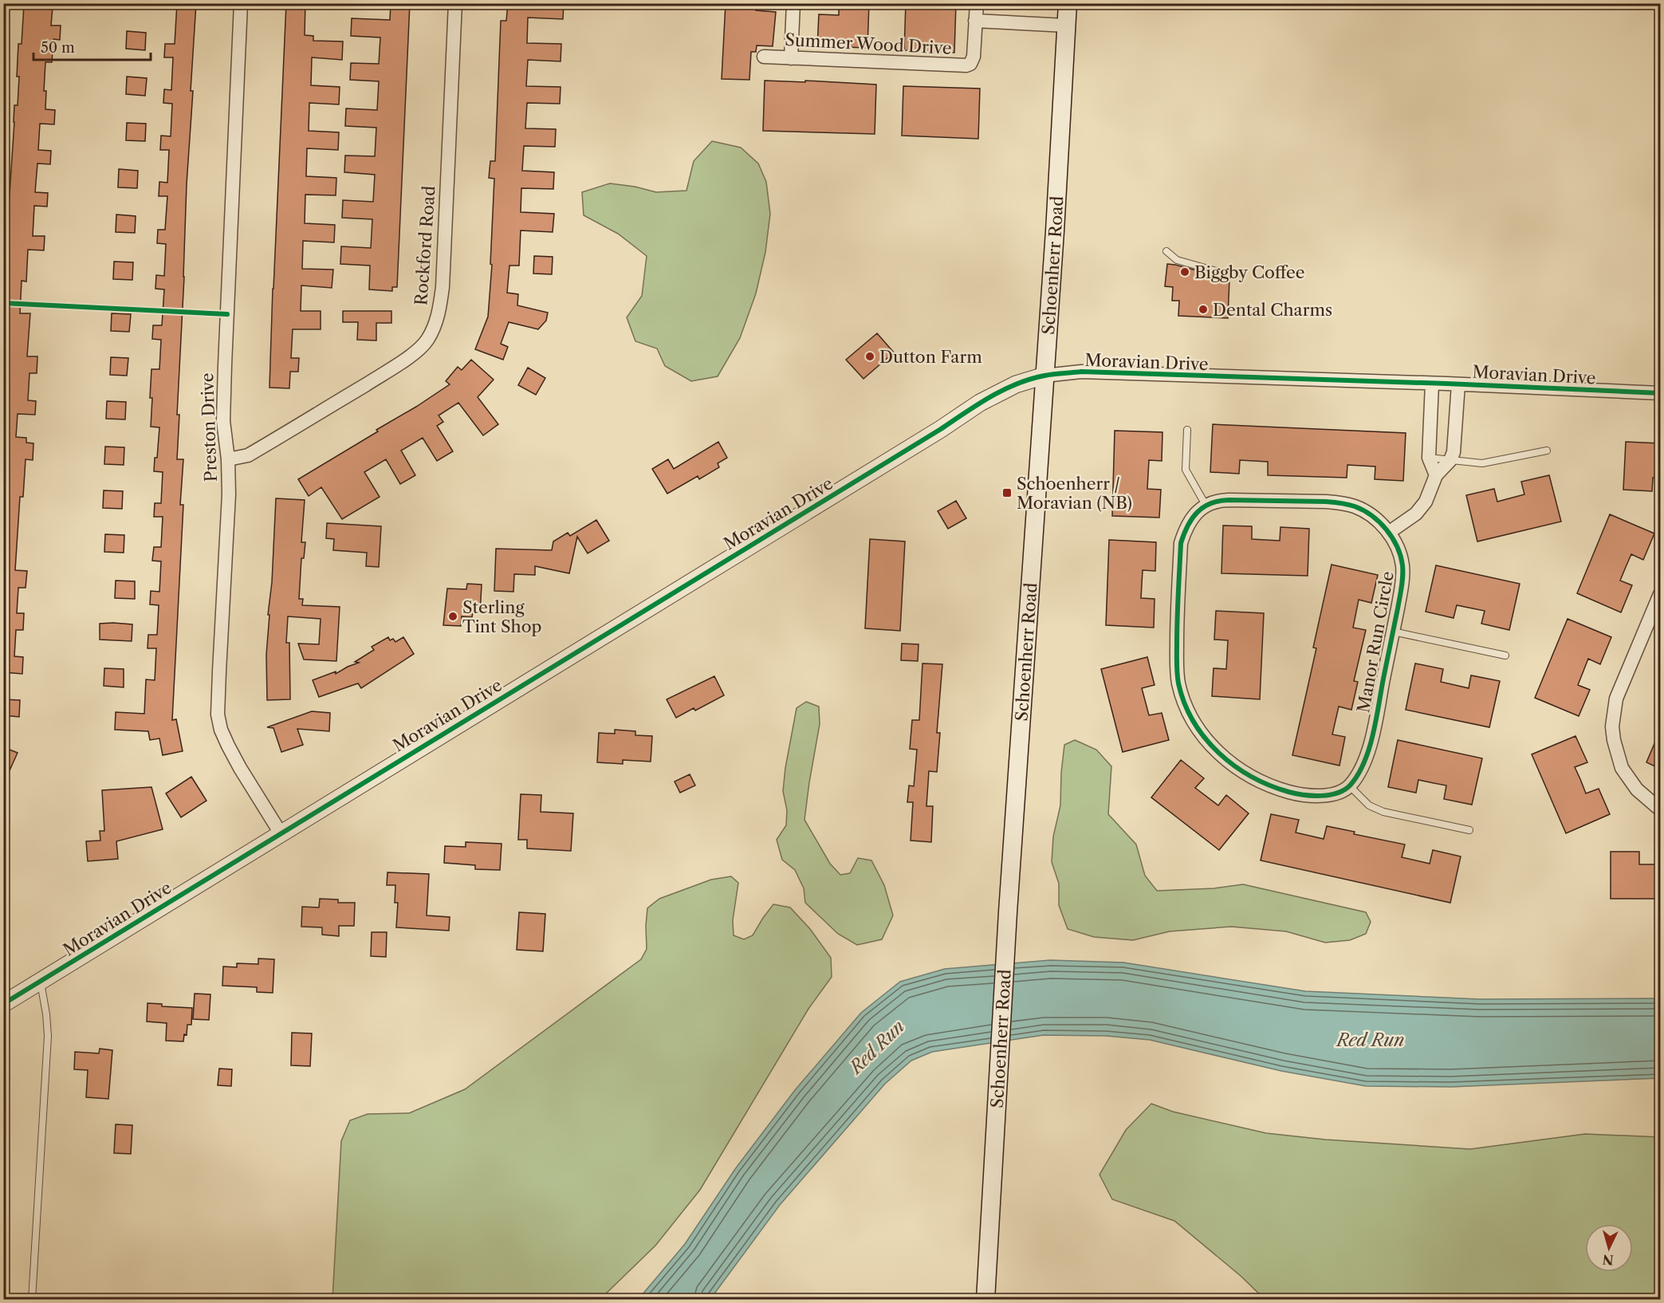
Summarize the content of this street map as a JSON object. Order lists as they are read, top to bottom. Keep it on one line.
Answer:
{"streets":{"main road":["Schoenherr Road"],"street":["Summer Wood Drive","Rockford Road","Moravian Drive","Preston Drive","Manor Run Circle"]},"crossings":[["Rockford Road","Preston Drive"],["Schoenherr Road","Moravian Drive"],["Moravian Drive","Preston Drive"]],"water":["Red Run"],"places":{"other":["Biggby Coffee","Dental Charms","Dutton Farm","Sterling Tint Shop"],"transit":["Schoenherr / Moravian (NB)"]},"scale_bar":"50 m","north":"bottom"}
